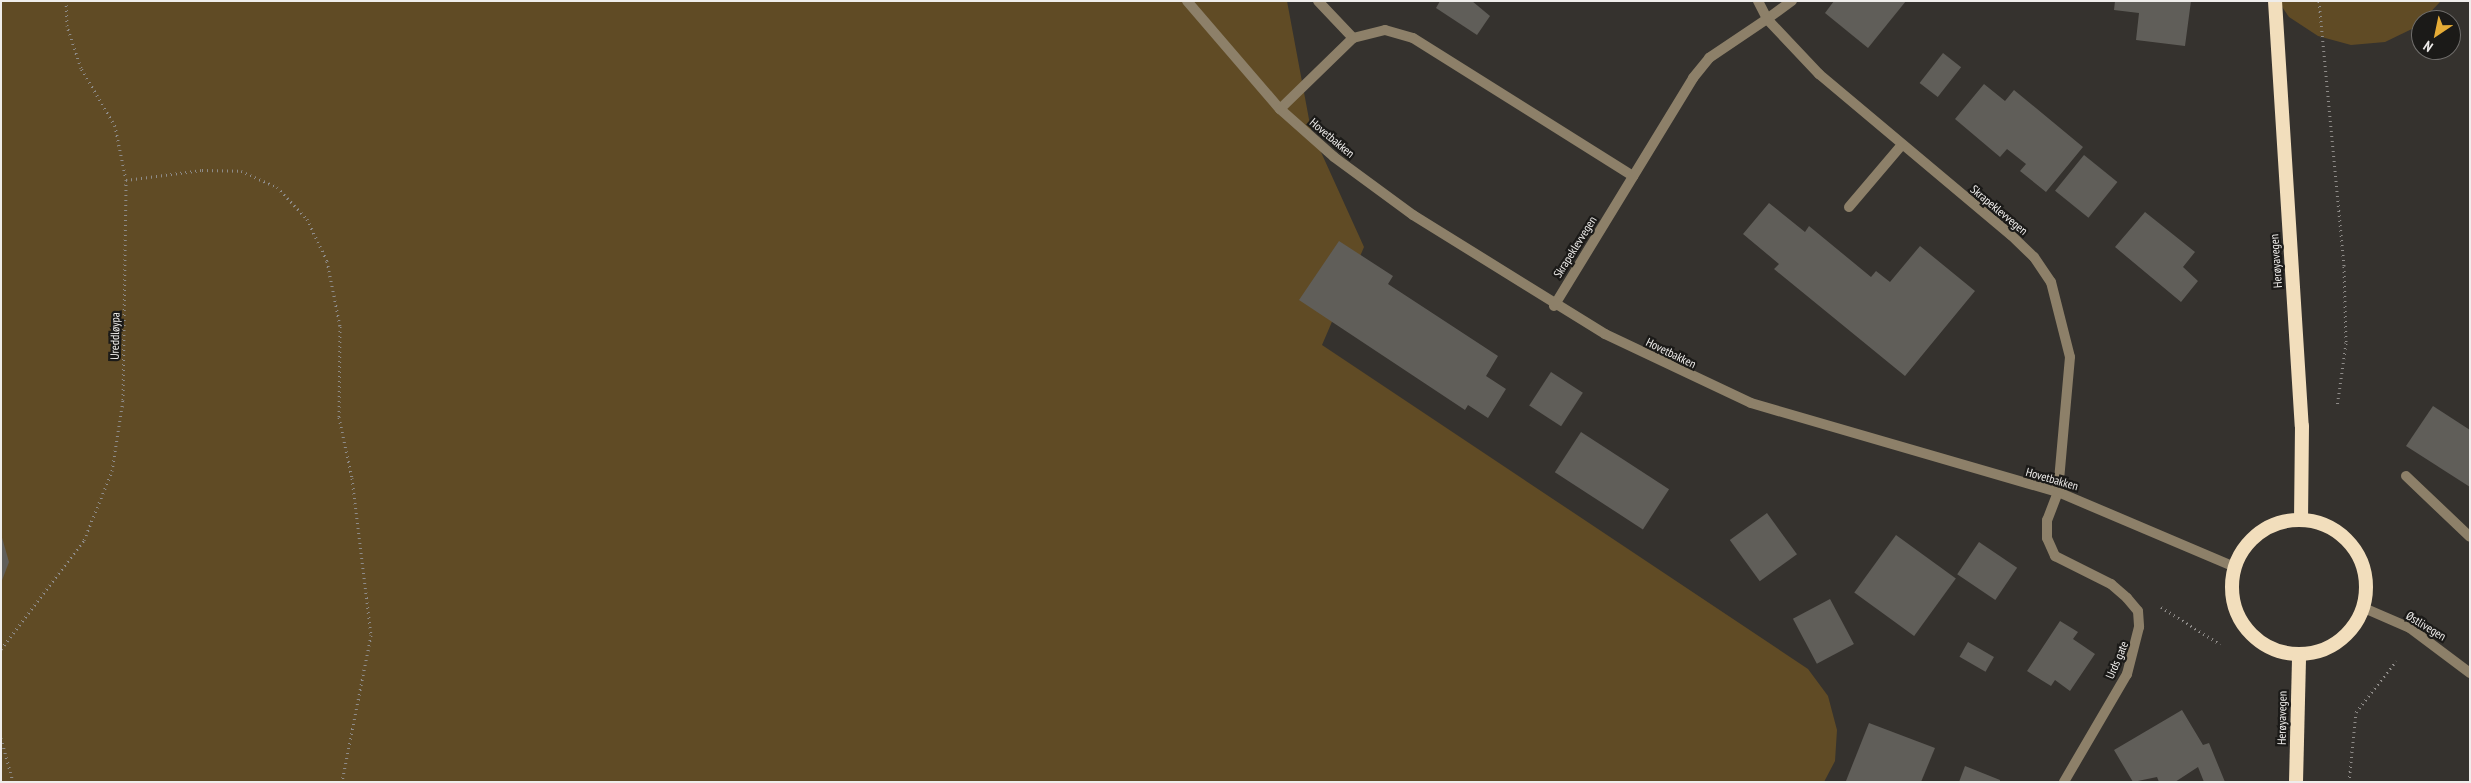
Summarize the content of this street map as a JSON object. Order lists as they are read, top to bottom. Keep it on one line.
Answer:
{"streets":{"highway":["Herøyavegen"],"street":["Hovetbakken","Skrapeklevvegen","Østlivegen","Urds gate"],"path":["Ureddløypa"]},"crossings":[["Hovetbakken","Skrapeklevvegen"],["Hovetbakken","Herøyavegen"],["Hovetbakken","Østlivegen"],["Hovetbakken","Urds gate"],["Skrapeklevvegen","Urds gate"],["Herøyavegen","Østlivegen"]],"north":"bottom left"}
